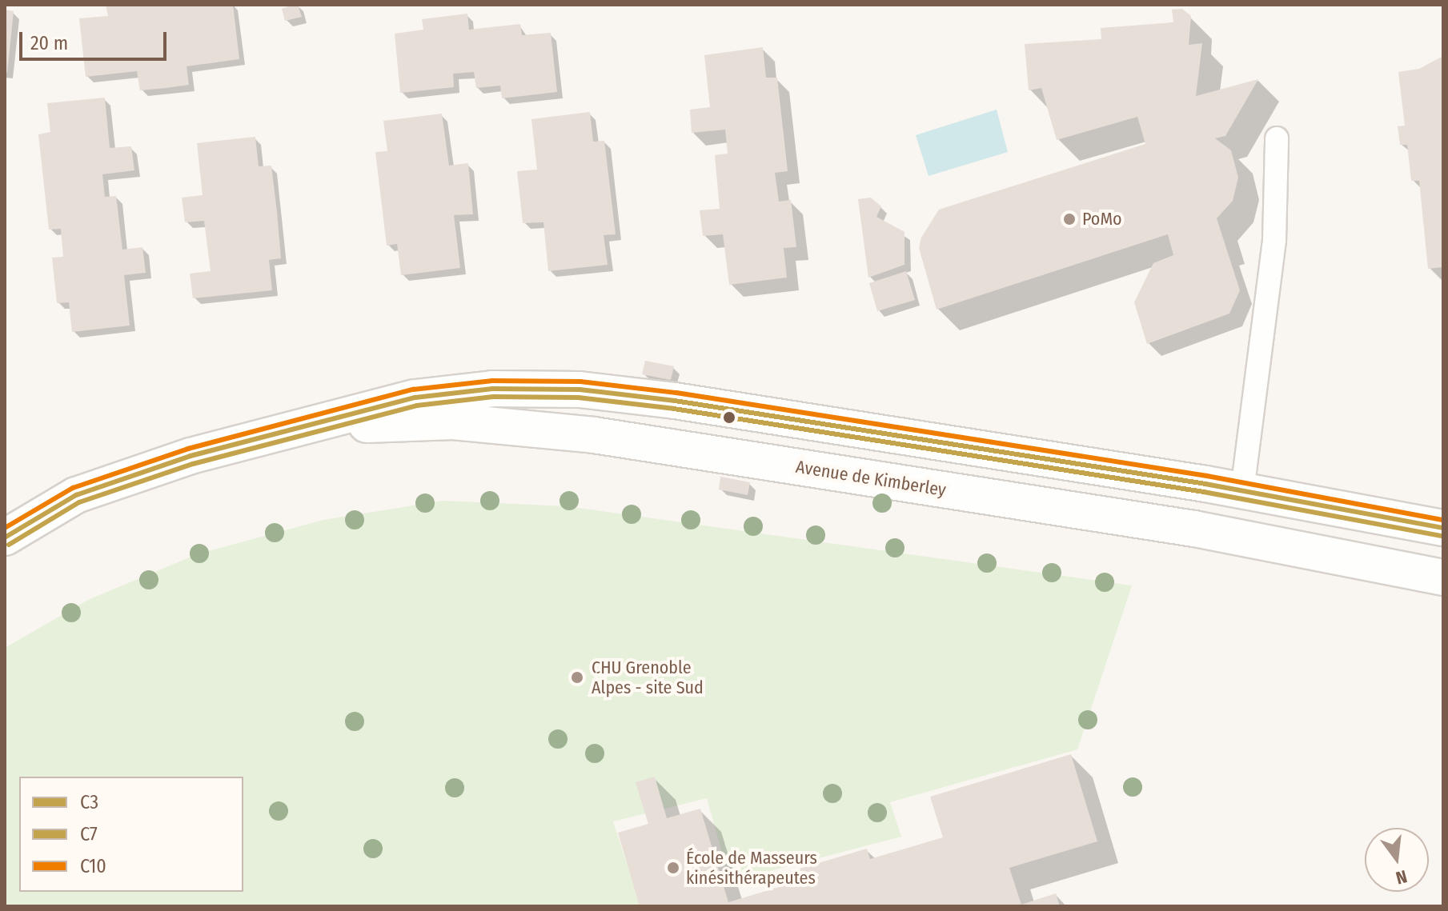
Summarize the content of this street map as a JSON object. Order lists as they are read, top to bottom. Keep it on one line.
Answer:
{"streets":{"main road":["Avenue de Kimberley"]},"places":["PoMo","CHU Grenoble Alpes - site Sud","École de Masseurs kinésithérapeutes"],"lines":["transit line C10","transit line C3","transit line C7"],"legend":["C3","C7","C10"],"scale_bar":"20 m","north":"bottom"}
